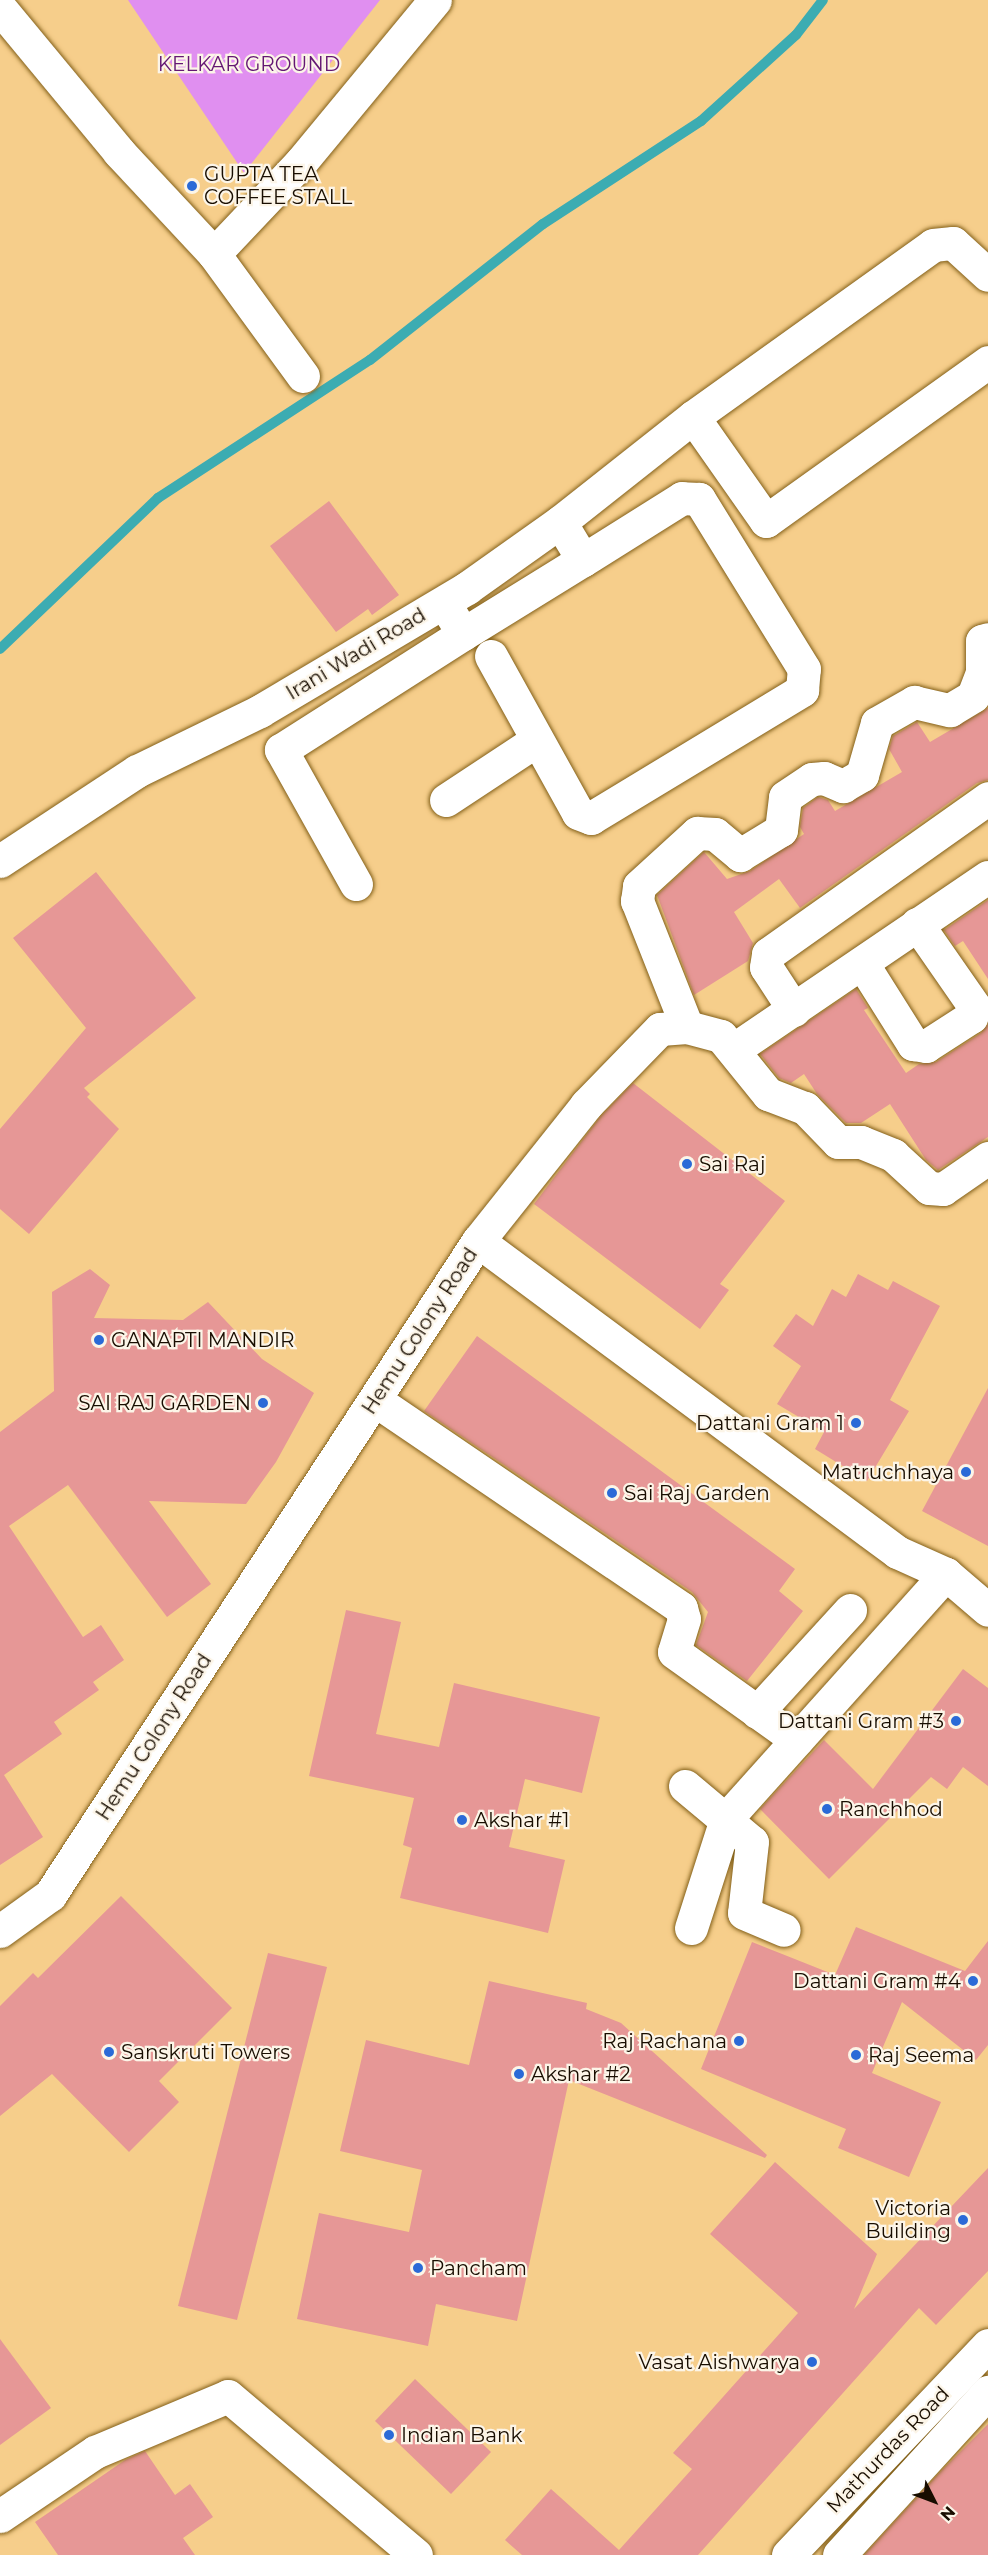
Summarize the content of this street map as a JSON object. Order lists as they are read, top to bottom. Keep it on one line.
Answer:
{"streets":{"street":["Irani Wadi Road","Hemu Colony Road","Mathurdas Road"]},"parks":["KELKAR GROUND"],"places":["GUPTA TEA COFFEE STALL","Sai Raj","GANAPTI MANDIR","SAI RAJ GARDEN","Dattani Gram 1","Matruchhaya","Sai Raj Garden","Dattani Gram #3","Ranchhod","Akshar #1","Dattani Gram #4","Raj Rachana","Sanskruti Towers","Raj Seema","Akshar #2","Victoria Building","Pancham","Vasat Aishwarya","Indian Bank"],"north":"bottom right"}
